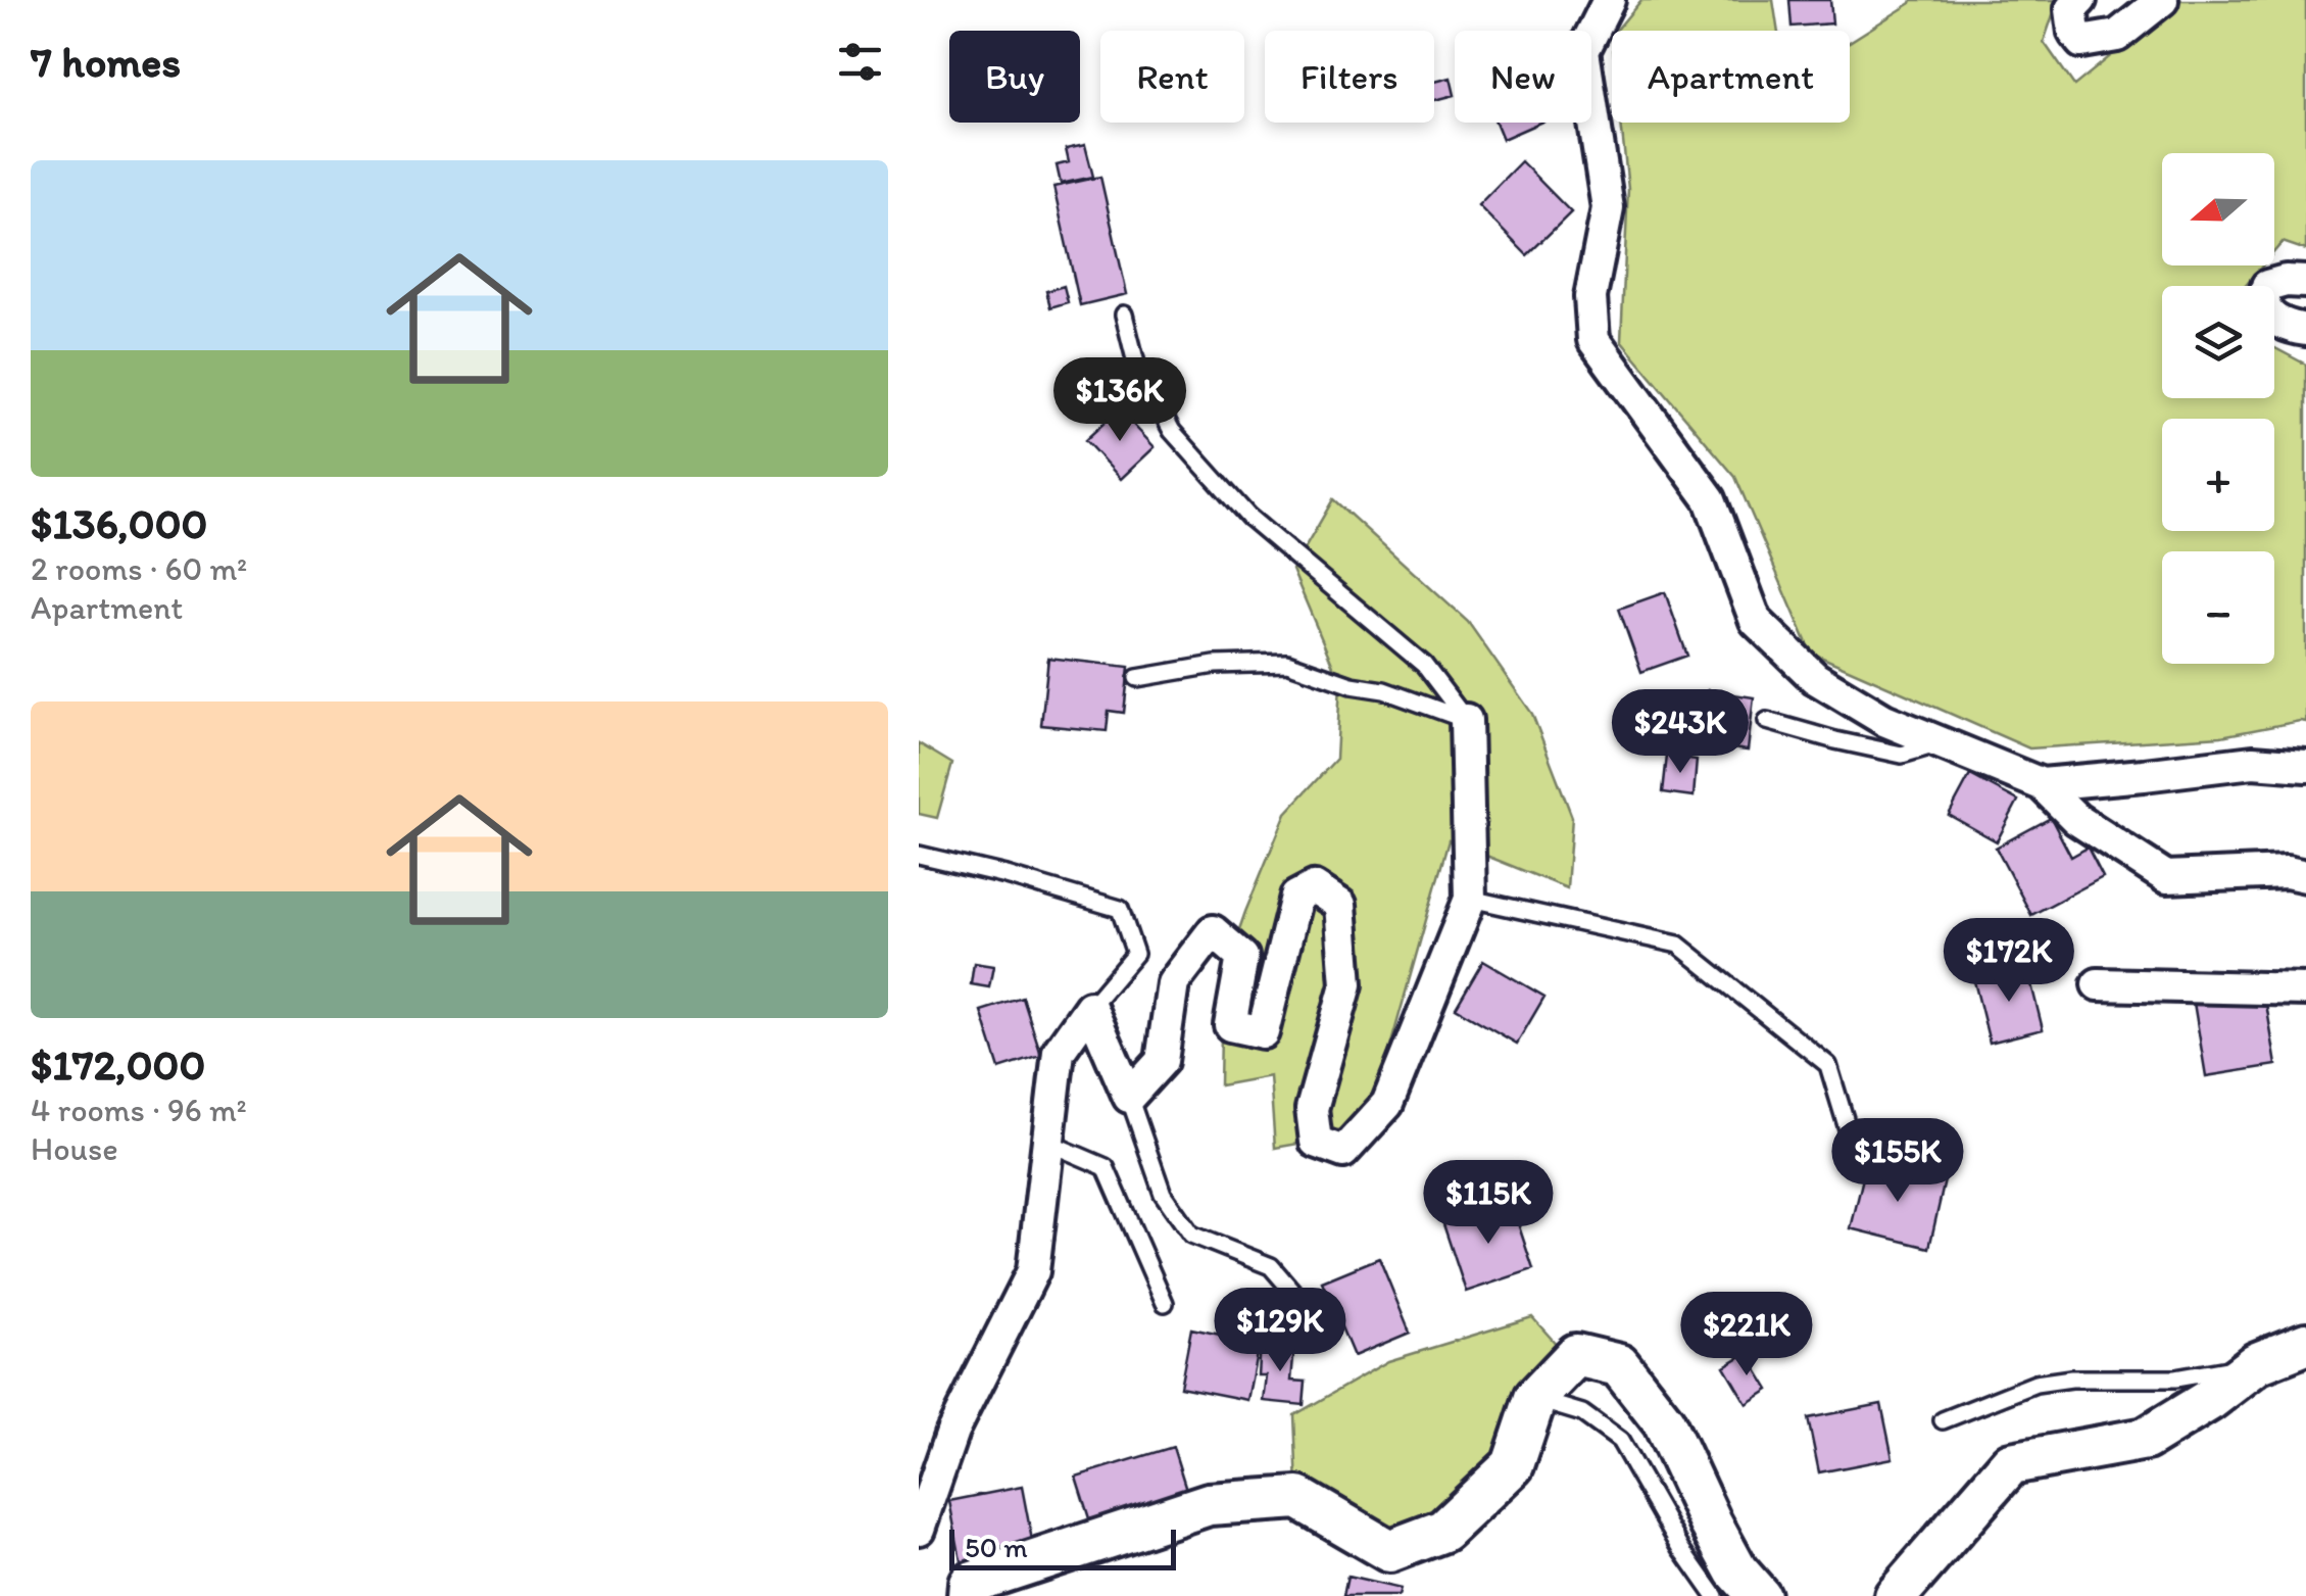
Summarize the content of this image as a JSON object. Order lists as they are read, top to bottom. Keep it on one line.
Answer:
{"scale_bar":"50 m","north":"left","page":{"heading":"7 homes","chip":["Buy","Rent","Filters","New","Apartment"],"list":[{"name":"$136,000","note":"2 rooms · 60 m² · Apartment"},{"name":"$172,000","note":"4 rooms · 96 m² · House"}],"map_buttons":["+","−"],"price":["$136K","$243K","$172K","$155K","$115K","$129K","$221K"],"scale":"50 m"}}
